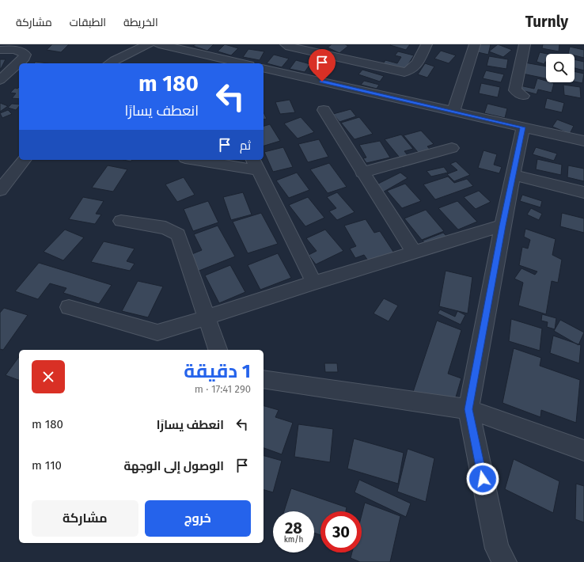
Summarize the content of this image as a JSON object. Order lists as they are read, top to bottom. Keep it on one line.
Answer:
{"page":{"header":"Turnly","nav":["الخريطة","الطبقات","مشاركة"],"turn":["180 m","انعطف يسارًا"],"then":"ثم","heading":["1 دقيقة","290 m · 17:41"],"list":[{"name":"انعطف يسارًا","value":"180 m"},{"name":"الوصول إلى الوجهة","value":"110 m"}],"buttons":["خروج","مشاركة"],"speed":"28 km/h","limit":"30"}}
